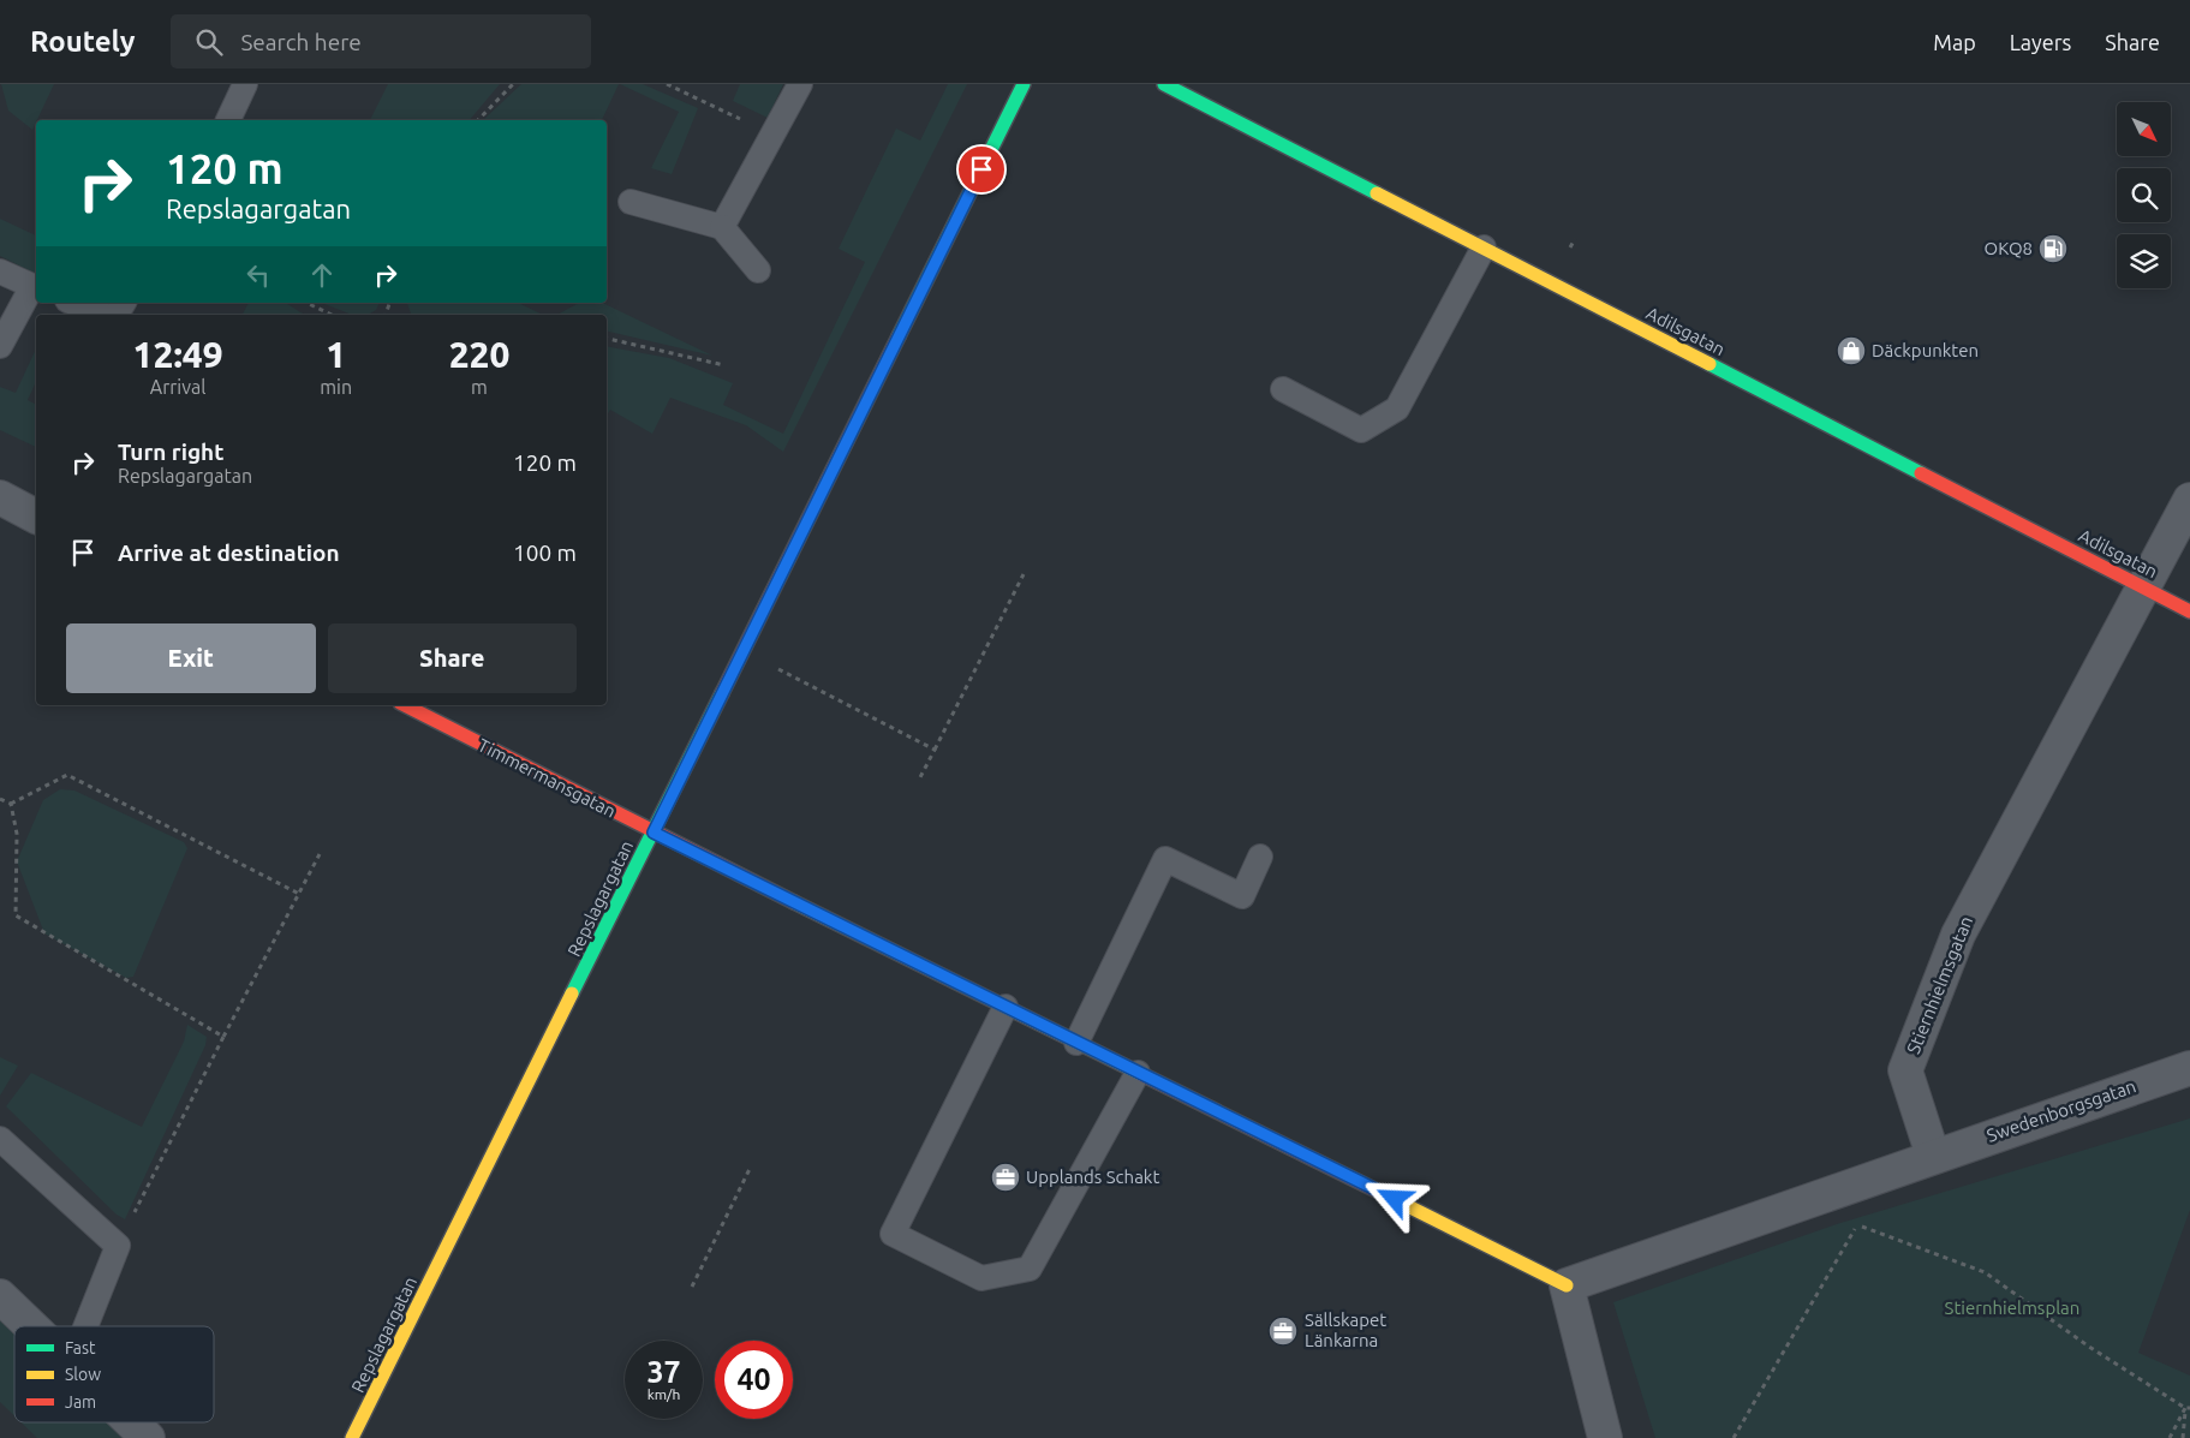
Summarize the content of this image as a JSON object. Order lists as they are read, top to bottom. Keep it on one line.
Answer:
{"streets":{"street":["Adilsgatan","Timmermansgatan","Repslagargatan","Stiernhielmsgatan","Swedenborgsgatan"]},"crossings":[["Adilsgatan","Stiernhielmsgatan"],["Timmermansgatan","Repslagargatan"],["Stiernhielmsgatan","Swedenborgsgatan"]],"parks":["Stiernhielmsplan"],"places":{"fuel station":["OKQ8"],"shop":["Däckpunkten"],"office":["Upplands Schakt","Sällskapet Länkarna"]},"legend":["Fast","Slow","Jam"],"north":"bottom right","page":{"header":"Routely","search":"Search here","nav":["Map","Layers","Share"],"turn":["120 m","Repslagargatan"],"eta":["12:49","Arrival","1","min","220","m"],"list":[{"name":"Turn right","note":"Repslagargatan","value":"120 m"},{"name":"Arrive at destination","value":"100 m"}],"buttons":["Exit","Share"],"speed":"37 km/h","limit":"40"}}
